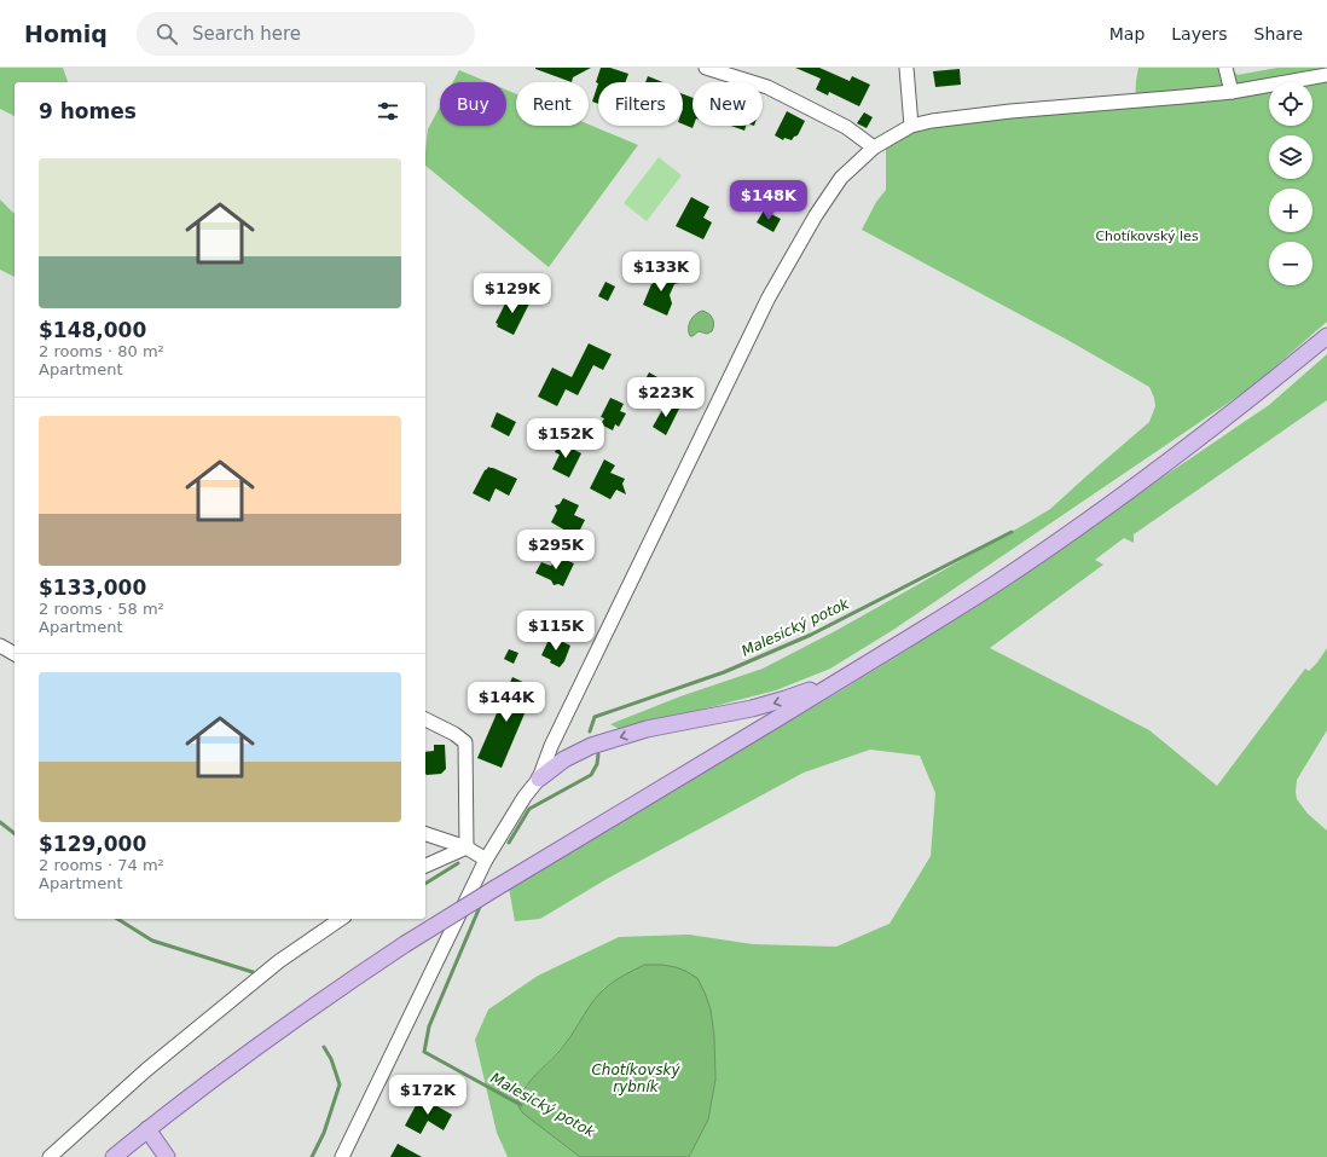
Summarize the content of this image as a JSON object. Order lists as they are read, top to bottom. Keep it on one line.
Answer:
{"water":["Malesický potok","Chotíkovský rybník"],"parks":["Chotíkovský les"],"page":{"header":"Homiq","search":"Search here","nav":["Map","Layers","Share"],"map_buttons":["+","−"],"chip":["Buy","Rent","Filters","New"],"heading":"9 homes","list":[{"name":"$148,000","note":"2 rooms · 80 m² · Apartment"},{"name":"$133,000","note":"2 rooms · 58 m² · Apartment"},{"name":"$129,000","note":"2 rooms · 74 m² · Apartment"}],"price":["$148K","$133K","$129K","$223K","$152K","$295K","$115K","$144K","$172K"]}}
